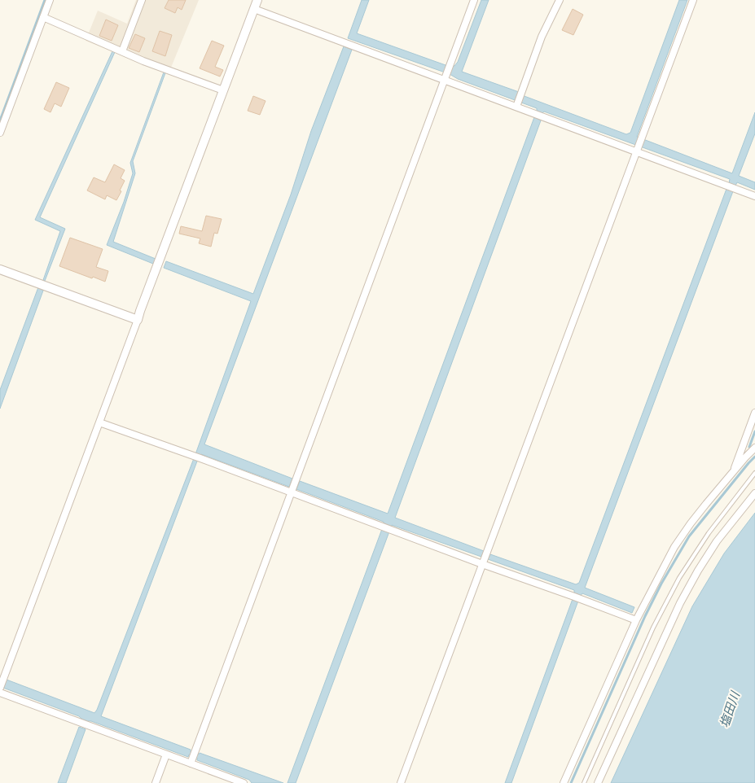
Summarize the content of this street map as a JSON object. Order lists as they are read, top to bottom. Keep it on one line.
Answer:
{"water":["塩田川"]}
